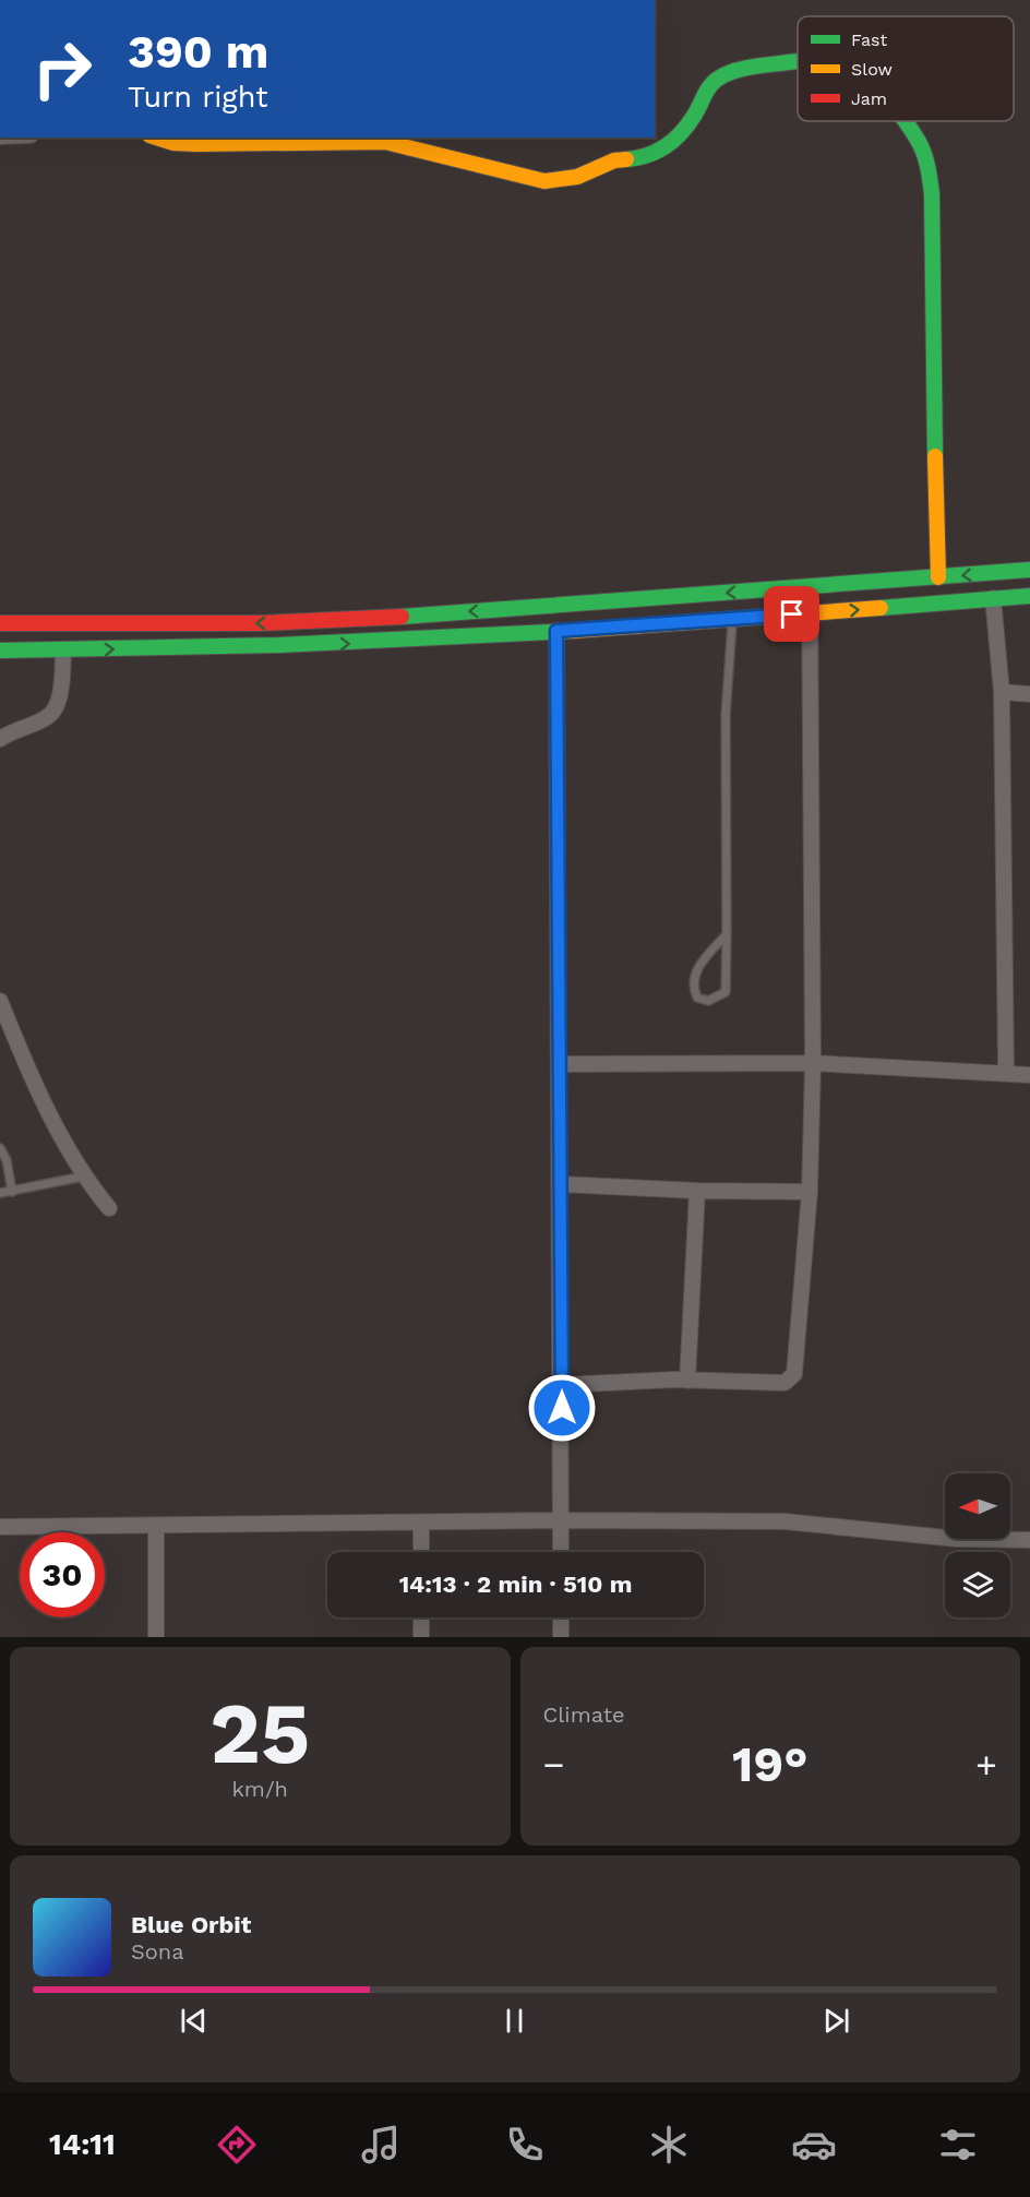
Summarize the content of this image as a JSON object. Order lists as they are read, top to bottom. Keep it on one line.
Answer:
{"legend":["Fast","Slow","Jam"],"north":"left","page":{"turn":["390 m","Turn right"],"limit":"30","trip":"14:13 · 2 min · 510 m","tile":[["25","km/h"],"Climate"],"heat":["−","19°","+"],"song":["Blue Orbit","Sona"],"tabs":"14:11"}}
